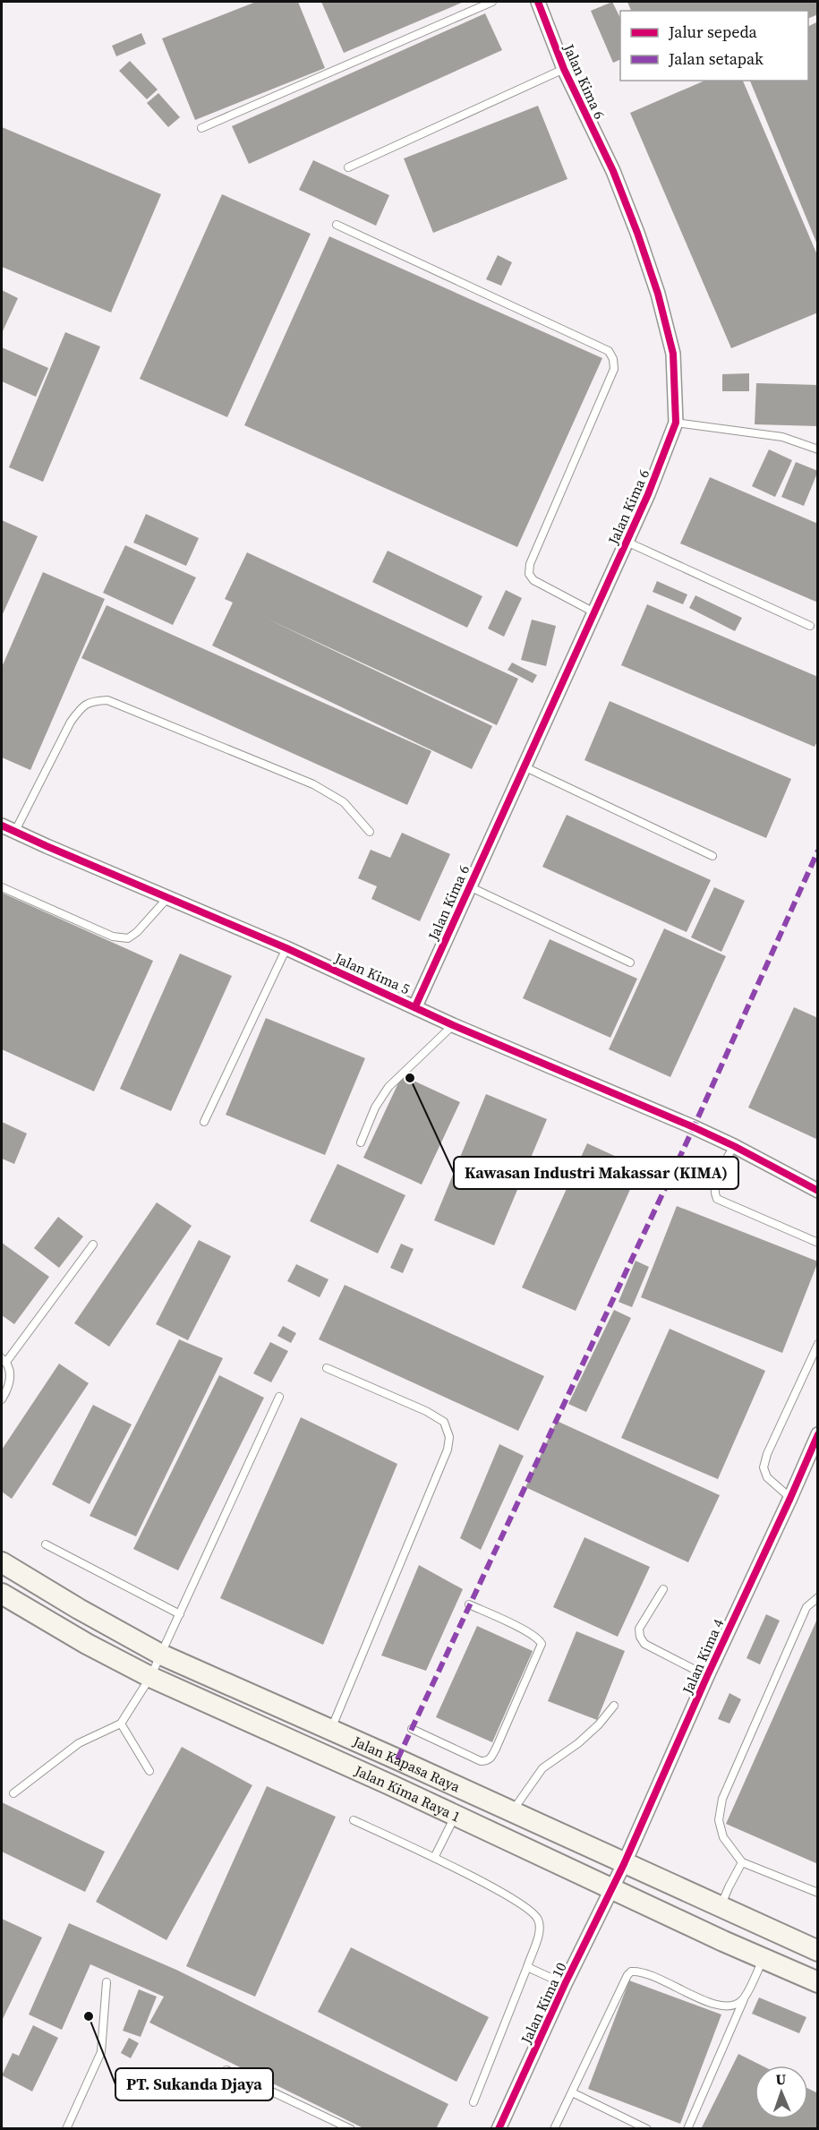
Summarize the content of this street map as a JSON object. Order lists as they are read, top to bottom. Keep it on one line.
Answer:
{"streets":{"main road":["Jalan Kapasa Raya","Jalan Kima Raya 1"],"street":["Jalan Kima 6","Jalan Kima 5","Jalan Kima 4","Jalan Kima 10"]},"crossings":[["Jalan Kima 6","Jalan Kima 5"],["Jalan Kima 4","Jalan Kapasa Raya"],["Jalan Kima 4","Jalan Kima Raya 1"],["Jalan Kima 4","Jalan Kima 10"],["Jalan Kima Raya 1","Jalan Kima 10"]],"places":["Kawasan Industri Makassar (KIMA)","PT. Sukanda Djaya"],"legend":["Jalur sepeda","Jalan setapak"],"north":"top"}
